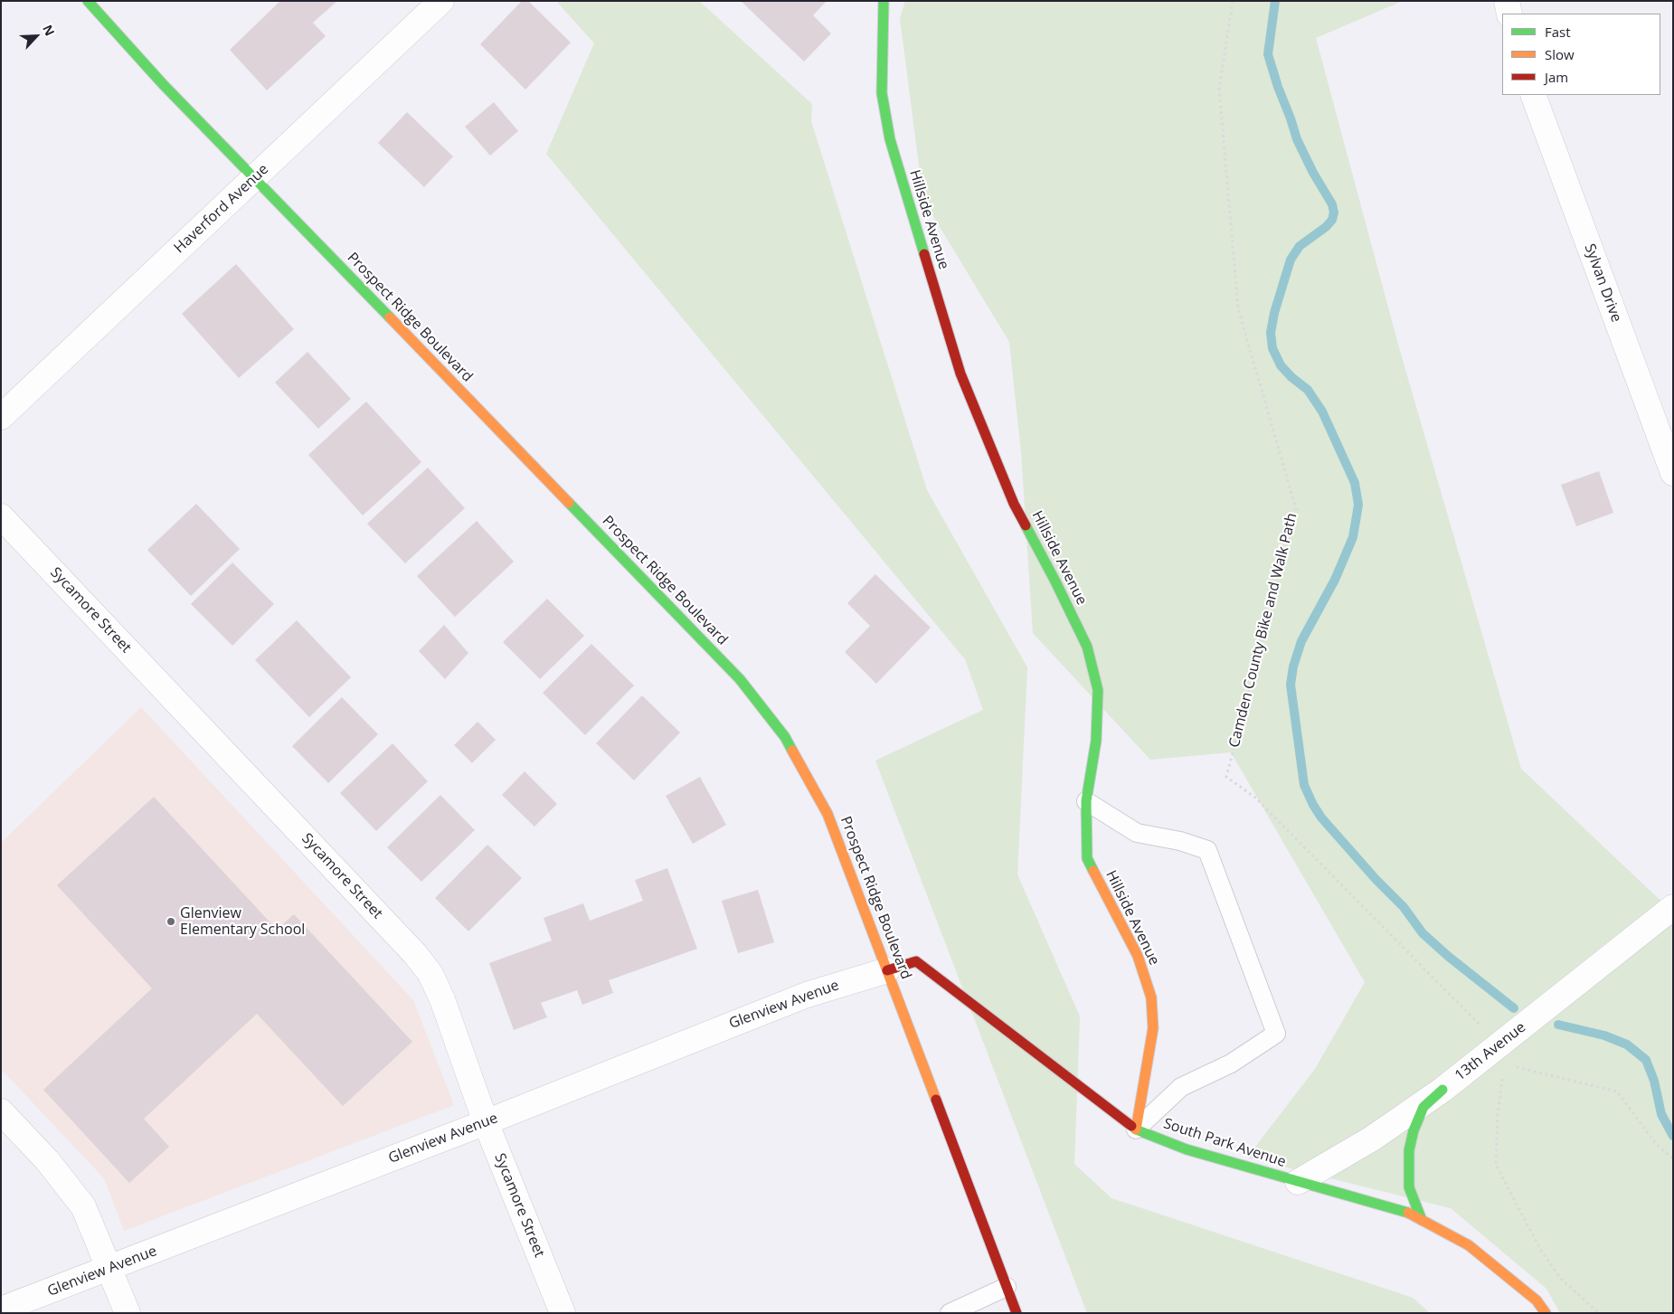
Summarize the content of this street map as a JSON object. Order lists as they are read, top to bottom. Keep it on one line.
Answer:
{"streets":{"street":["Haverford Avenue","Hillside Avenue","Sylvan Drive","Prospect Ridge Boulevard","Sycamore Street","Glenview Avenue","13th Avenue","South Park Avenue"],"path":["Camden County Bike and Walk Path"]},"crossings":[["Haverford Avenue","Prospect Ridge Boulevard"],["Hillside Avenue","South Park Avenue"],["Prospect Ridge Boulevard","Glenview Avenue"],["Prospect Ridge Boulevard","South Park Avenue"],["Sycamore Street","Glenview Avenue"],["Camden County Bike and Walk Path","13th Avenue"],["Glenview Avenue","South Park Avenue"],["13th Avenue","South Park Avenue"]],"places":["Glenview Elementary School"],"legend":["Fast","Slow","Jam"],"north":"top right"}
